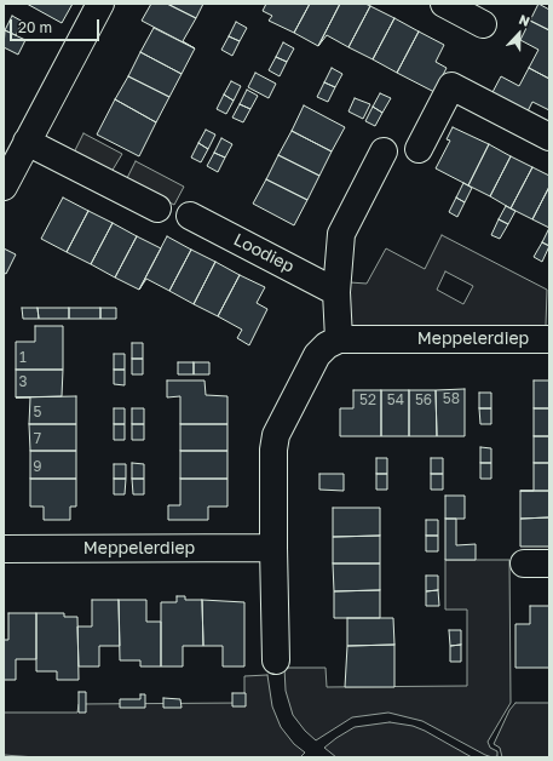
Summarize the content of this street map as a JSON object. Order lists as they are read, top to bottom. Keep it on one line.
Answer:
{"streets":{"street":["Loodiep","Meppelerdiep"]},"house_numbers":["1","3","58","52","54","56","5","7","9"],"scale_bar":"20 m","north":"top"}
